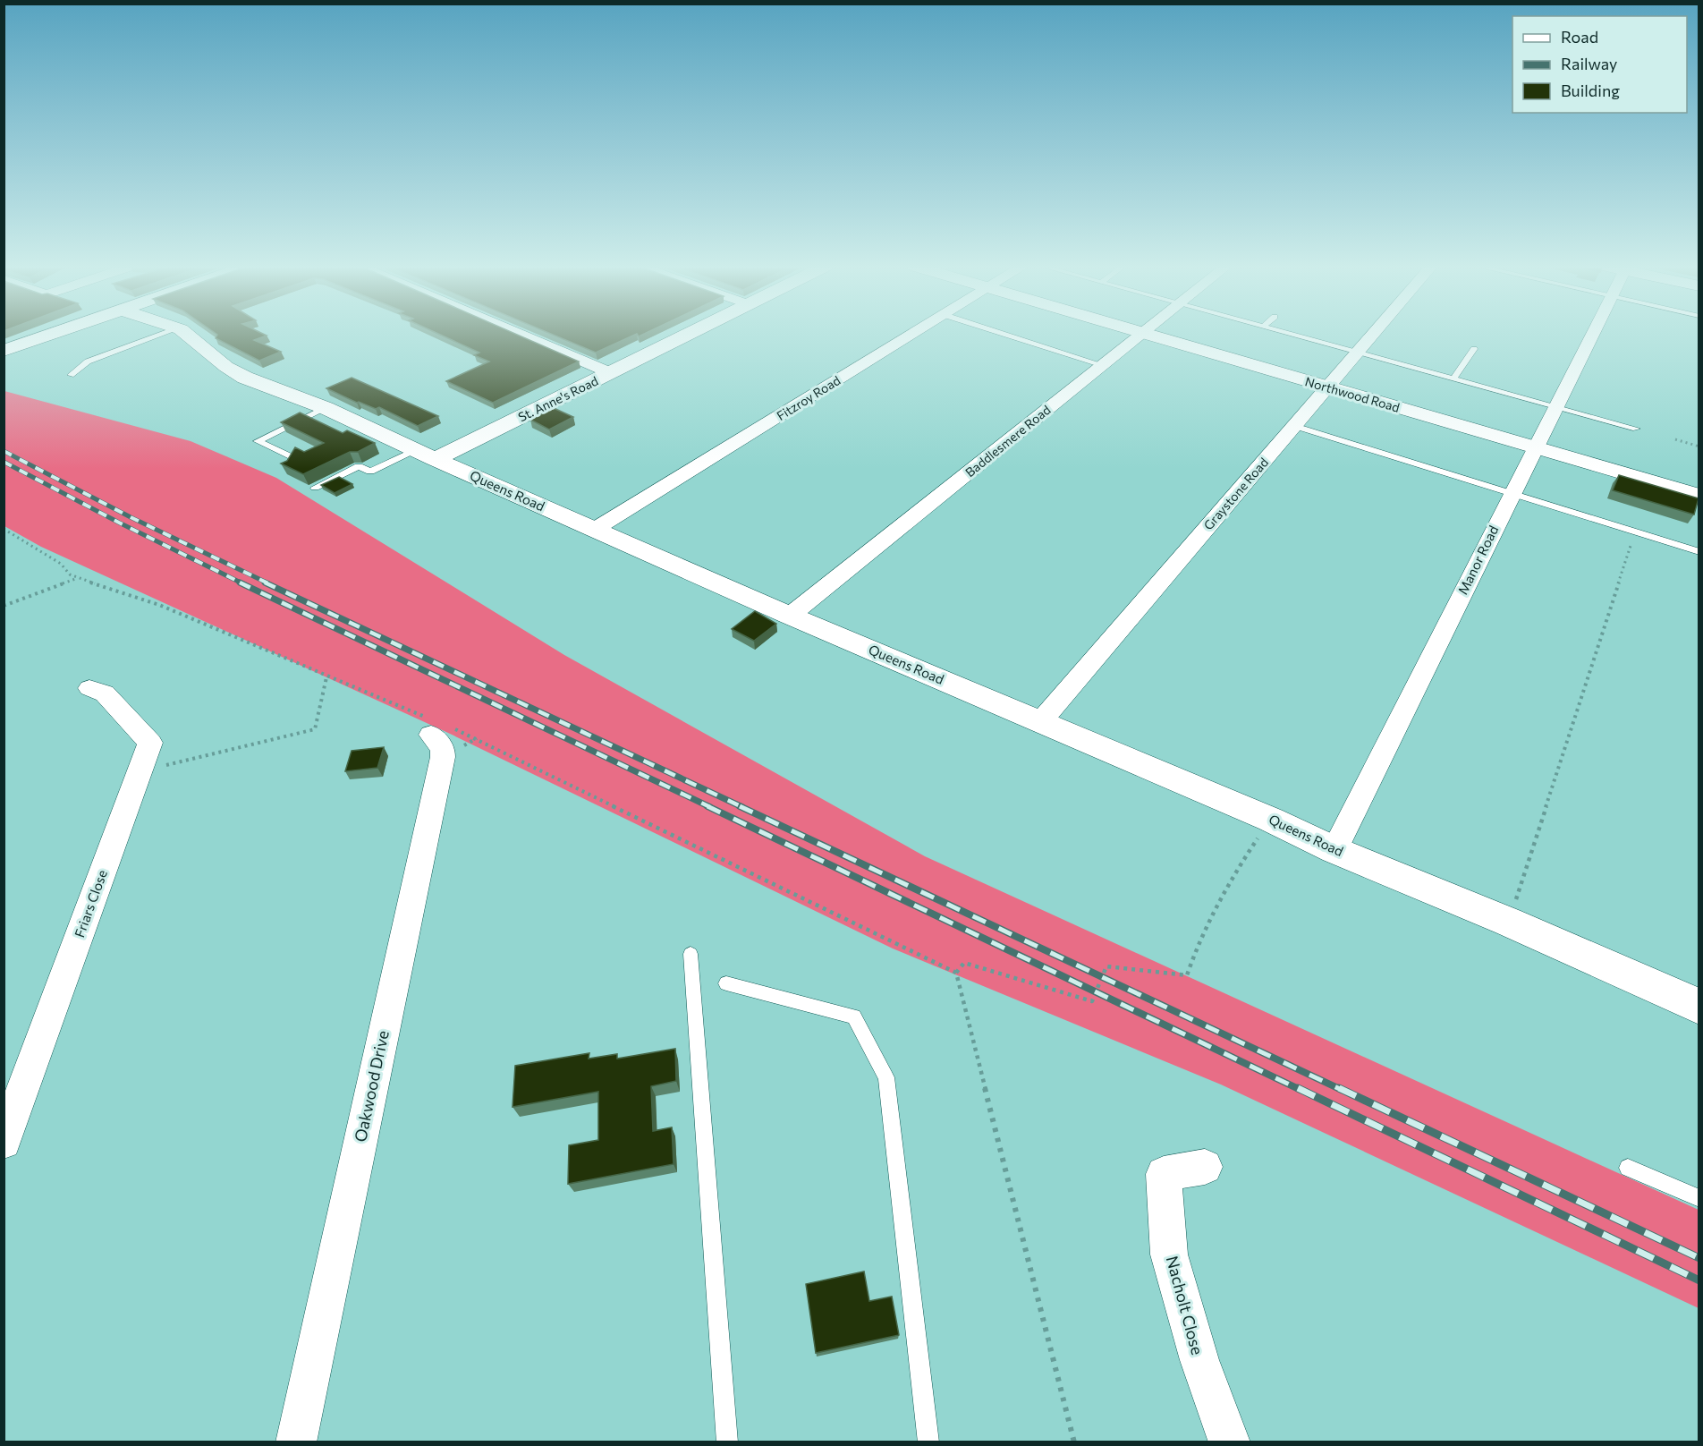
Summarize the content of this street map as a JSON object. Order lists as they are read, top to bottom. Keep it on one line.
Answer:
{"streets":{"street":["Northwood Road","Fitzroy Road","St. Anne's Road","Baddlesmere Road","Queens Road","Graystone Road","Manor Road","Friars Close","Oakwood Drive","Nacholt Close"]},"crossings":[["Northwood Road","Baddlesmere Road"],["Northwood Road","Graystone Road"],["Northwood Road","Manor Road"],["Fitzroy Road","Queens Road"],["St. Anne's Road","Queens Road"],["Baddlesmere Road","Queens Road"],["Queens Road","Graystone Road"],["Queens Road","Manor Road"]],"legend":["Road","Railway","Building"]}
